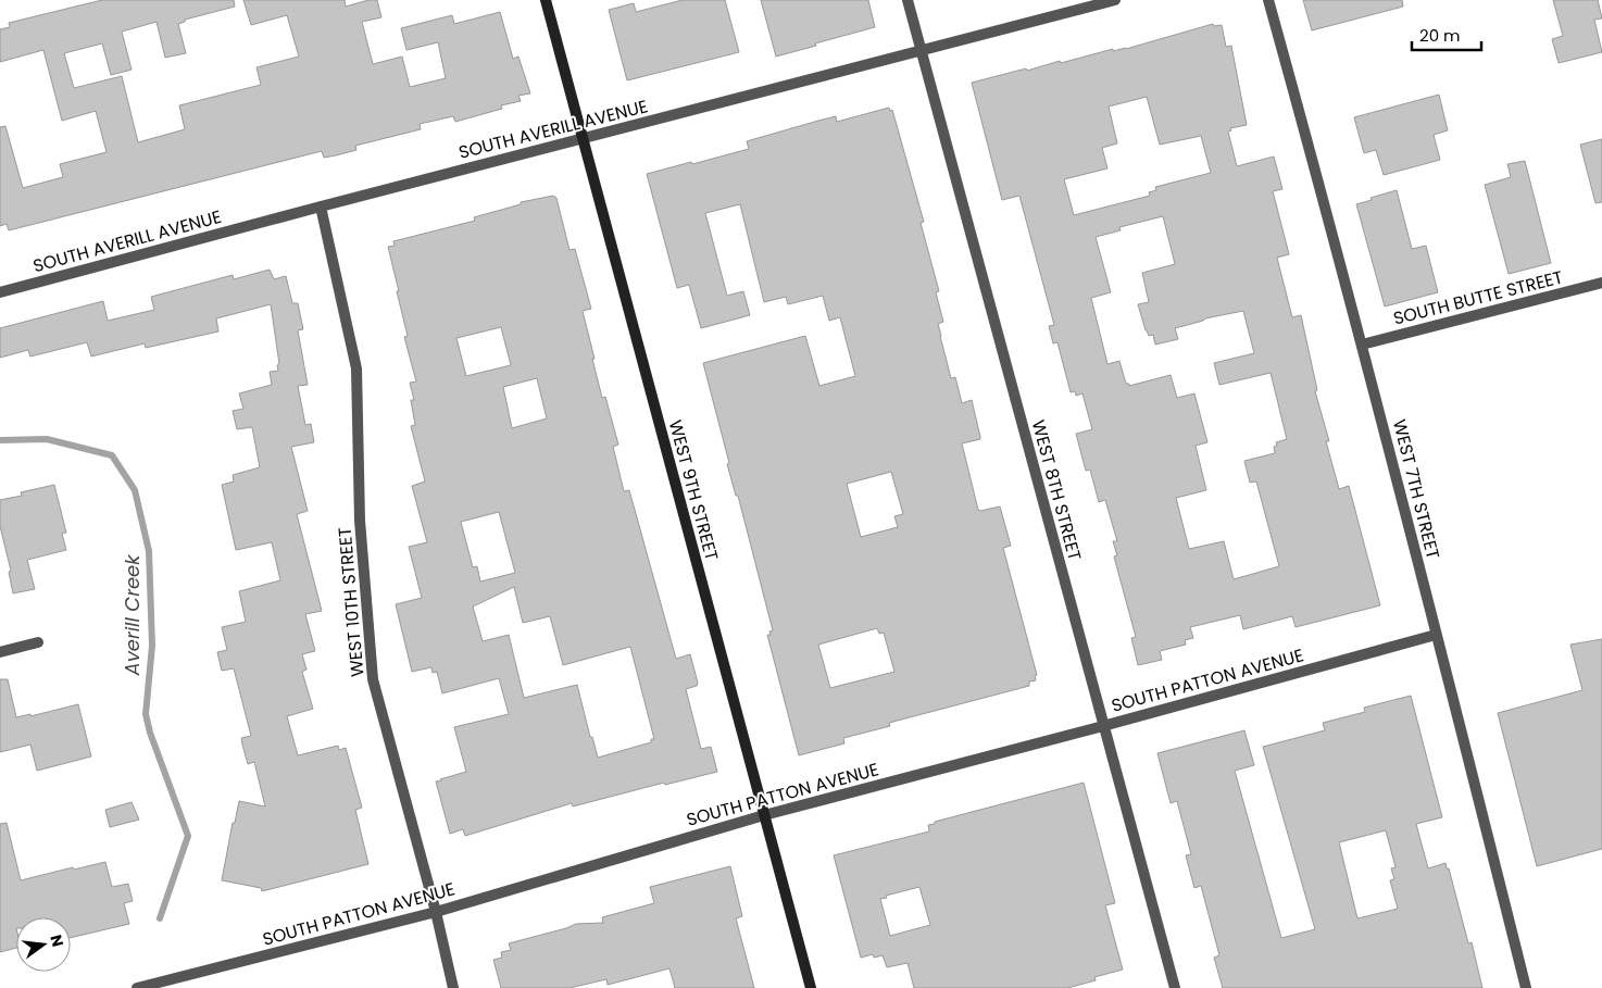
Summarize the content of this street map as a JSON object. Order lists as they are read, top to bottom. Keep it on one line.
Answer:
{"streets":{"main road":["WEST 9TH STREET"],"street":["SOUTH AVERILL AVENUE","SOUTH BUTTE STREET","WEST 7TH STREET","WEST 8TH STREET","WEST 10TH STREET","SOUTH PATTON AVENUE"]},"crossings":[["SOUTH AVERILL AVENUE","WEST 9TH STREET"],["SOUTH AVERILL AVENUE","WEST 8TH STREET"],["SOUTH AVERILL AVENUE","WEST 10TH STREET"],["SOUTH BUTTE STREET","WEST 7TH STREET"],["WEST 7TH STREET","SOUTH PATTON AVENUE"],["WEST 9TH STREET","SOUTH PATTON AVENUE"],["WEST 8TH STREET","SOUTH PATTON AVENUE"],["WEST 10TH STREET","SOUTH PATTON AVENUE"]],"water":["Averill Creek"],"scale_bar":"20 m","north":"right"}
